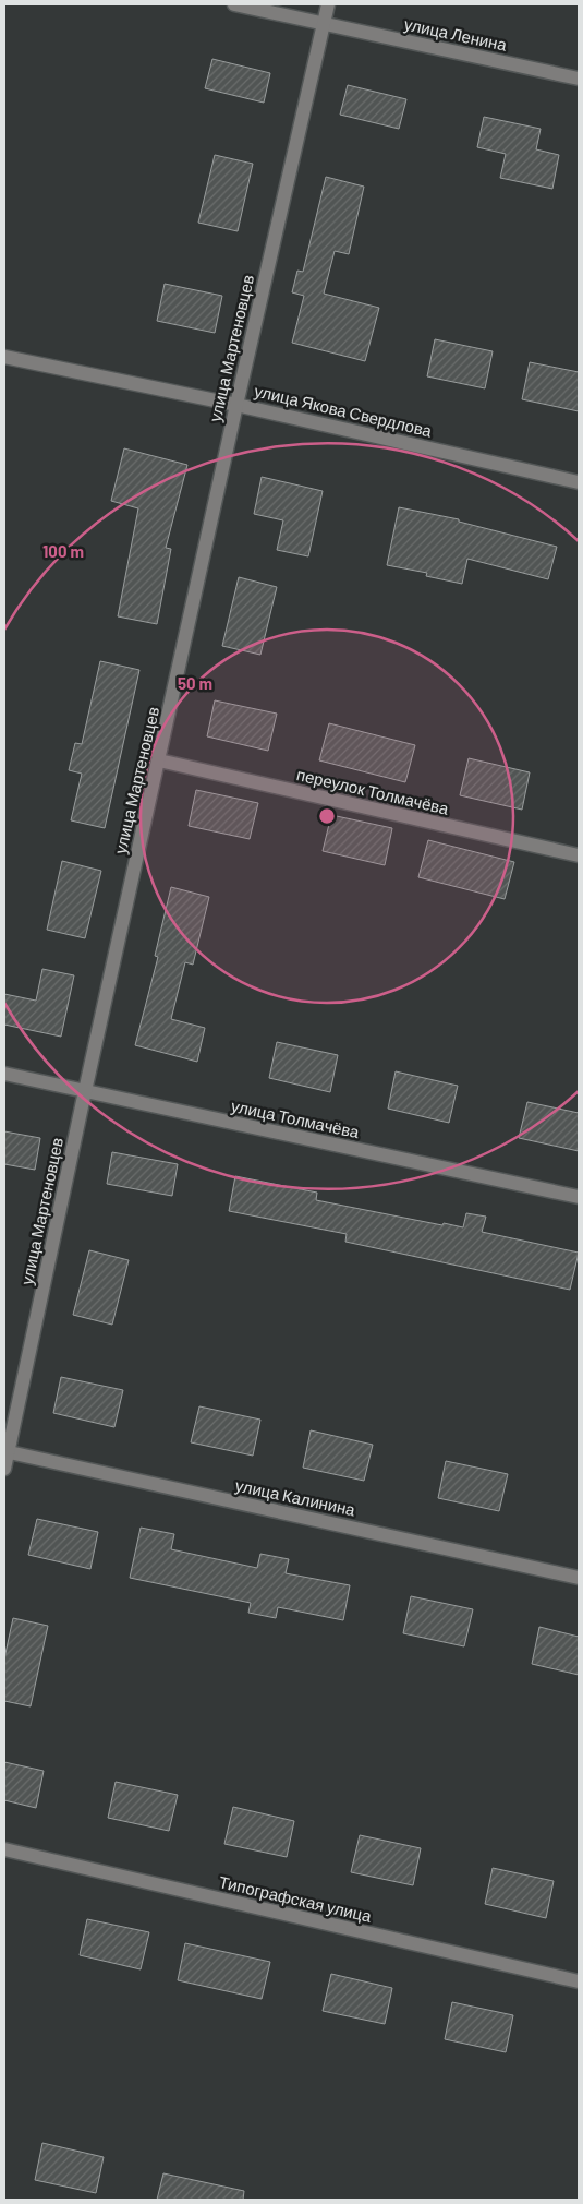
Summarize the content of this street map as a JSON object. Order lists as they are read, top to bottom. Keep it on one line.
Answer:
{"streets":{"street":["улица Ленина","улица Мартеновцев","улица Якова Свердлова","переулок Толмачёва","улица Толмачёва","улица Калинина","Типографская улица"]},"crossings":[["улица Ленина","улица Мартеновцев"],["улица Мартеновцев","улица Якова Свердлова"],["улица Мартеновцев","переулок Толмачёва"],["улица Мартеновцев","улица Толмачёва"],["улица Мартеновцев","улица Калинина"]],"rings":["100 m","50 m"]}
